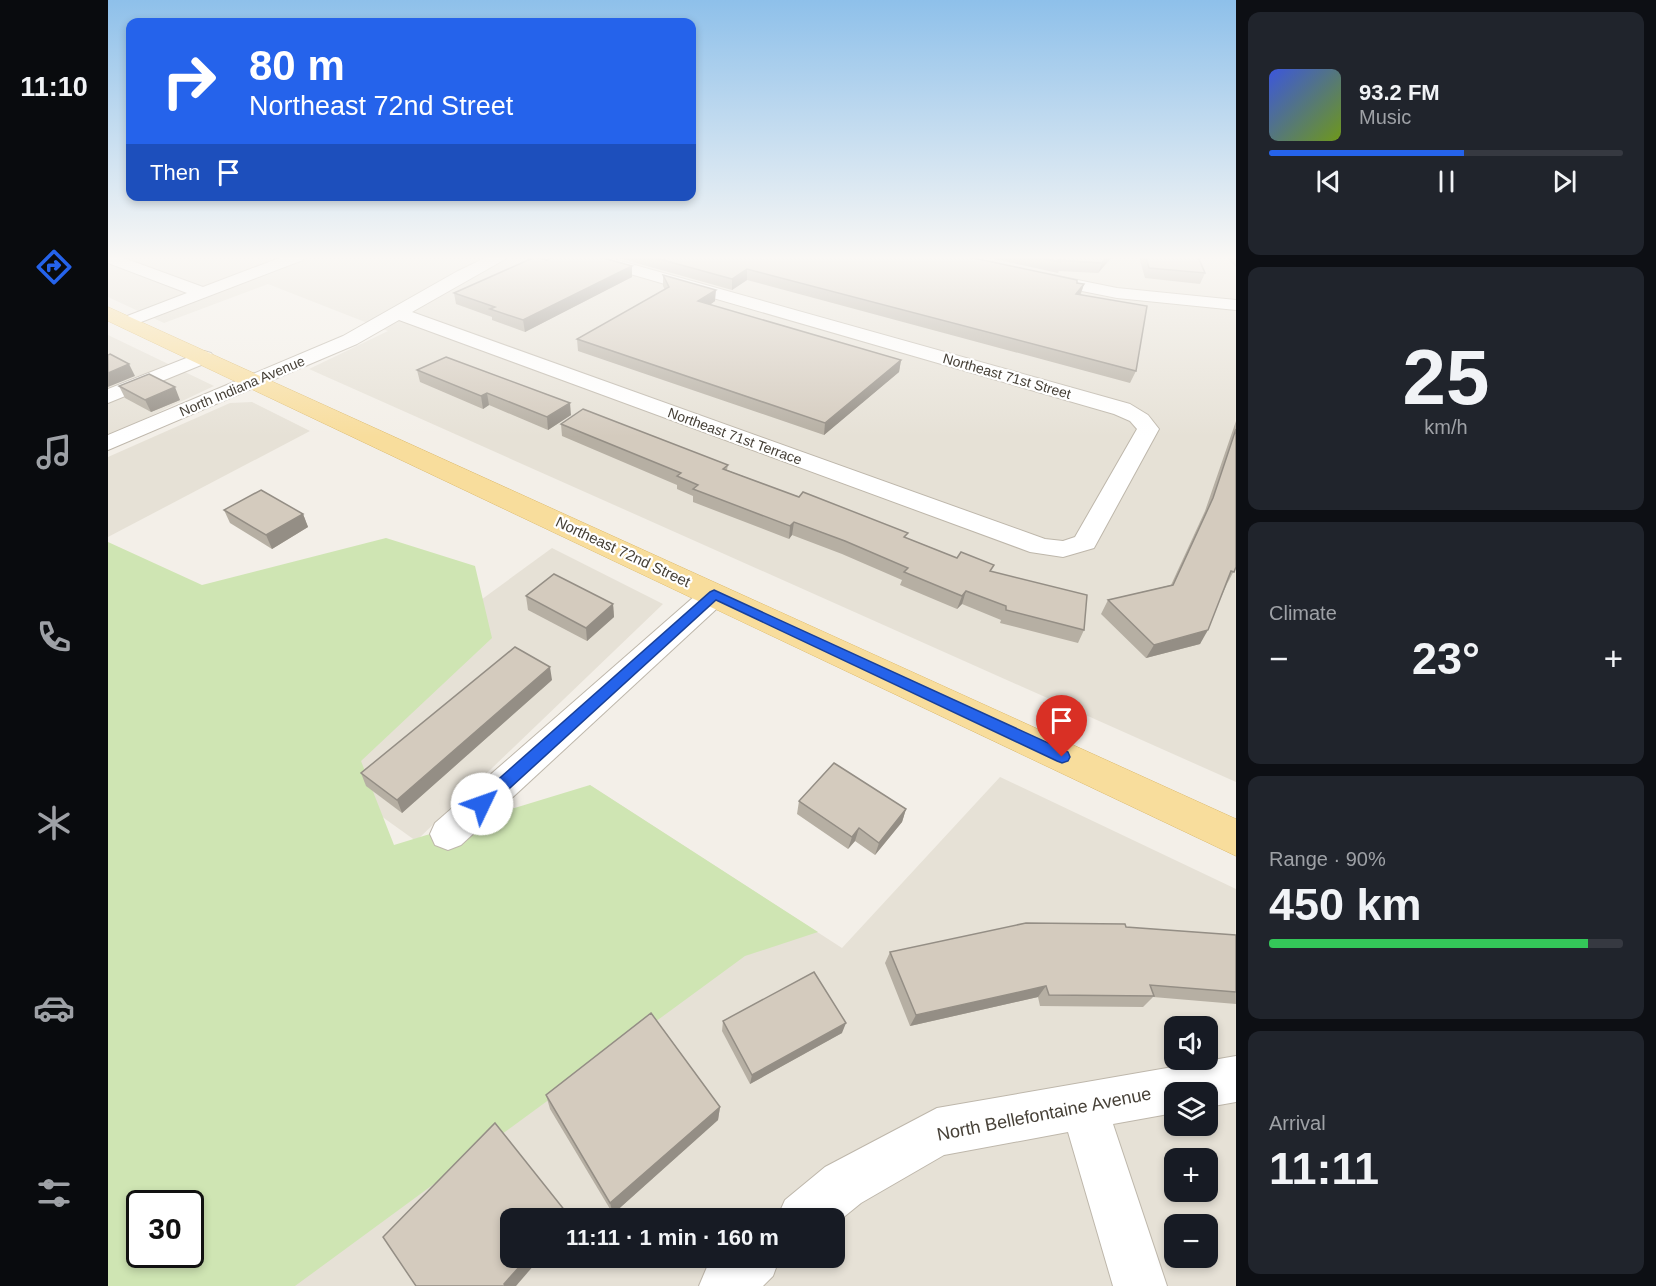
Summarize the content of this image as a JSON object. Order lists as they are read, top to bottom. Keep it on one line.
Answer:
{"streets":{"main road":["Northeast 72nd Street"],"street":["Northeast 71st Street","North Indiana Avenue","Northeast 71st Terrace","North Bellefontaine Avenue"]},"crossings":[["Northeast 71st Street","Northeast 71st Terrace"],["North Indiana Avenue","Northeast 72nd Street"]],"page":{"tabs":"11:10","turn":["80 m","Northeast 72nd Street"],"song":["93.2 FM","Music"],"then":"Then","tile":[["25","km/h"],"Climate",["Range · 90%","450 km"],["Arrival","11:11"]],"heat":["−","23°","+"],"map_buttons":["+","−"],"limit":"30","trip":"11:11 · 1 min · 160 m"}}
